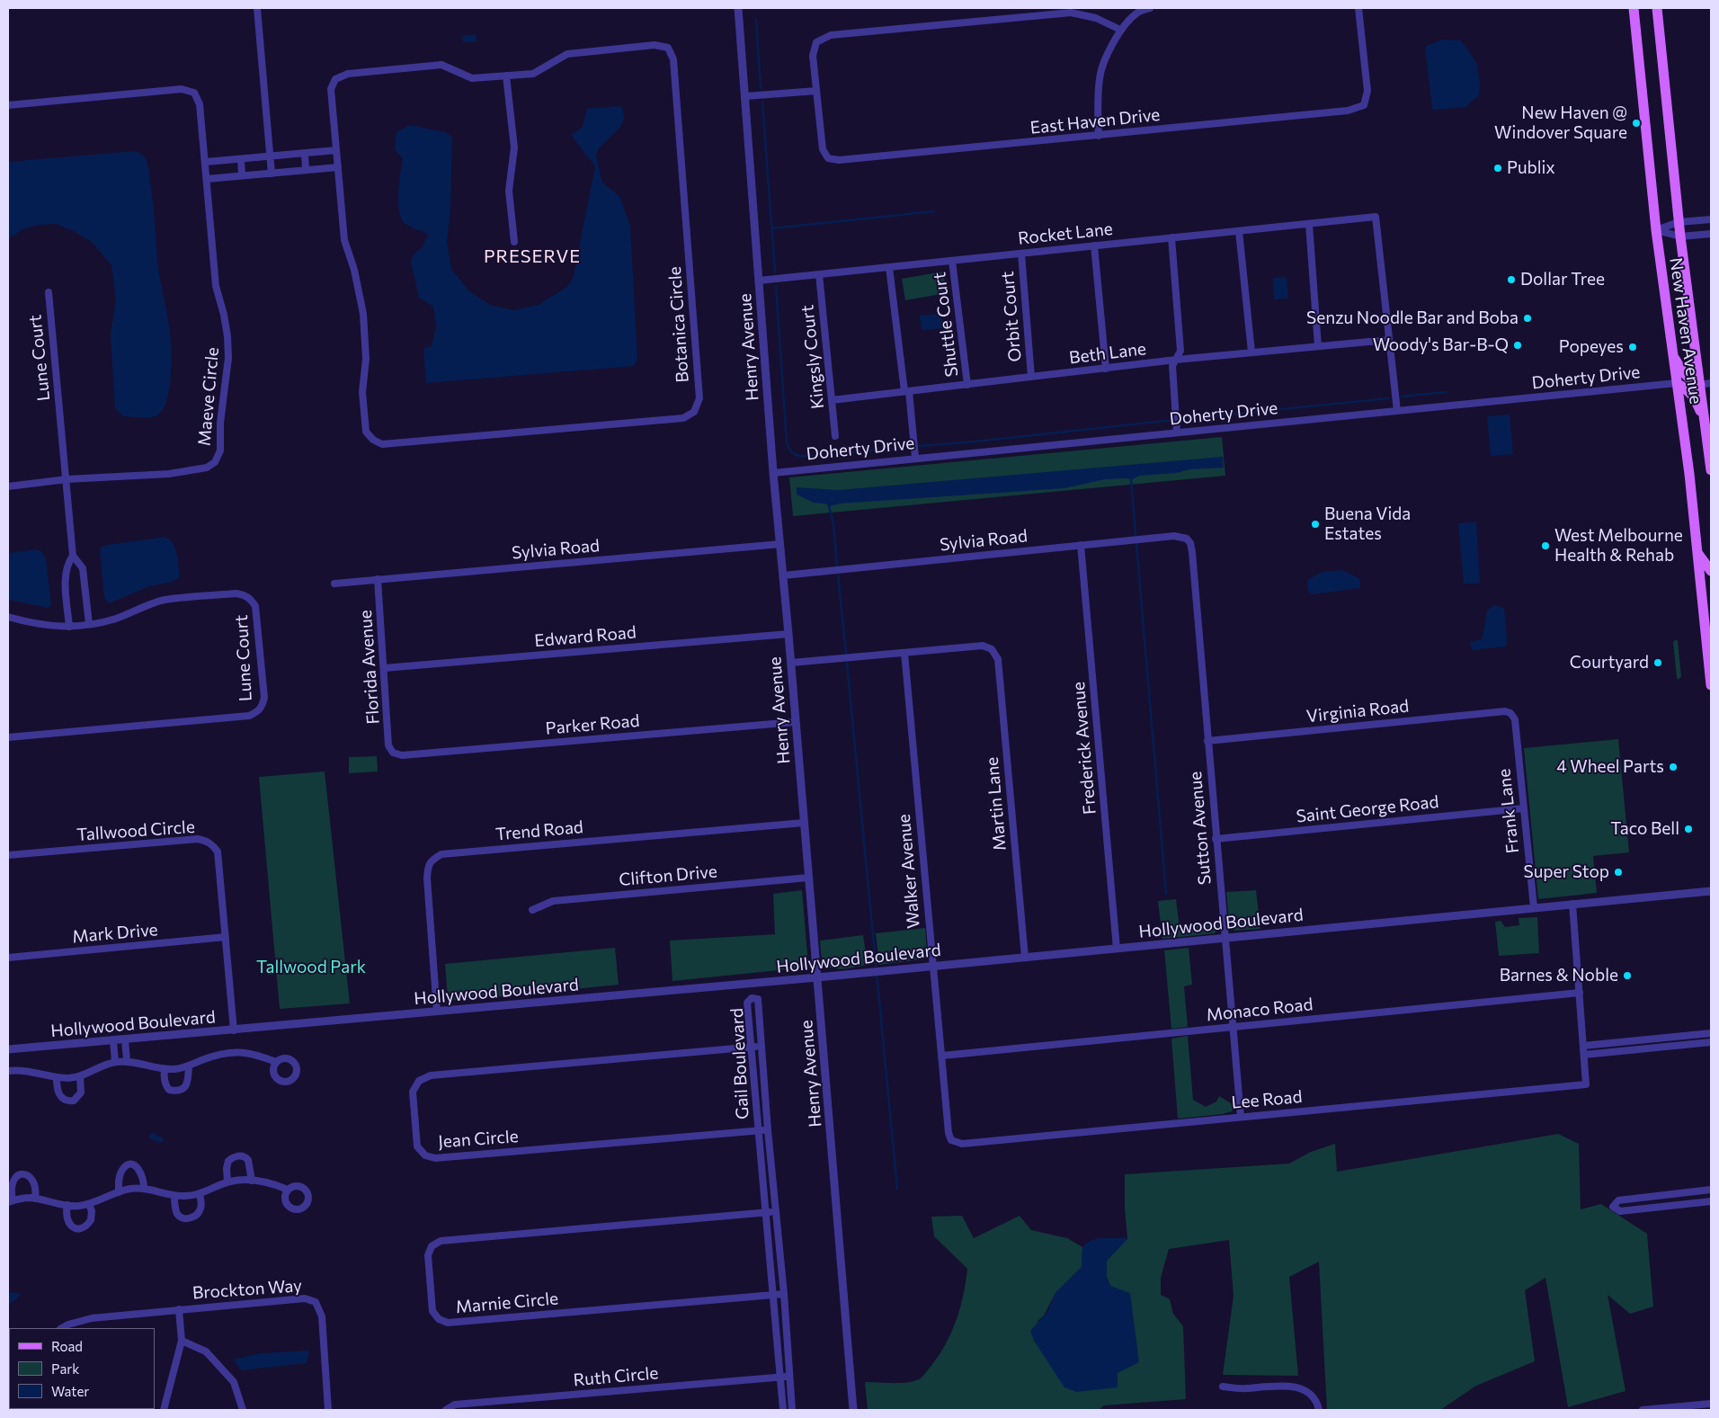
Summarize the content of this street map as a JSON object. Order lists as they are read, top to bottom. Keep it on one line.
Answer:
{"streets":{"main road":["New Haven Avenue"],"street":["East Haven Drive","Rocket Lane","Orbit Court","Botanica Circle","Shuttle Court","Henry Avenue","Beth Lane","Kingsly Court","Lune Court","Doherty Drive","Maeve Circle","Sylvia Road","Edward Road","Florida Avenue","Virginia Road","Parker Road","Frederick Avenue","Martin Lane","Saint George Road","Frank Lane","Sutton Avenue","Tallwood Circle","Trend Road","Walker Avenue","Clifton Drive","Hollywood Boulevard","Mark Drive","Monaco Road","Gail Boulevard","Lee Road","Jean Circle","Brockton Way","Marnie Circle","Ruth Circle"]},"crossings":[["Rocket Lane","Orbit Court"],["Rocket Lane","Shuttle Court"],["Rocket Lane","Henry Avenue"],["Rocket Lane","Beth Lane"],["Rocket Lane","Kingsly Court"],["Orbit Court","Beth Lane"],["Shuttle Court","Beth Lane"],["New Haven Avenue","Doherty Drive"],["Henry Avenue","Doherty Drive"],["Henry Avenue","Sylvia Road"],["Henry Avenue","Edward Road"],["Henry Avenue","Parker Road"],["Henry Avenue","Trend Road"],["Henry Avenue","Clifton Drive"],["Henry Avenue","Hollywood Boulevard"],["Beth Lane","Kingsly Court"],["Lune Court","Maeve Circle"],["Sylvia Road","Florida Avenue"],["Sylvia Road","Frederick Avenue"],["Sylvia Road","Sutton Avenue"],["Edward Road","Florida Avenue"],["Florida Avenue","Parker Road"],["Virginia Road","Frank Lane"],["Virginia Road","Sutton Avenue"],["Frederick Avenue","Hollywood Boulevard"],["Martin Lane","Walker Avenue"],["Martin Lane","Hollywood Boulevard"],["Saint George Road","Frank Lane"],["Saint George Road","Sutton Avenue"],["Frank Lane","Hollywood Boulevard"],["Sutton Avenue","Hollywood Boulevard"],["Sutton Avenue","Monaco Road"],["Sutton Avenue","Lee Road"],["Tallwood Circle","Hollywood Boulevard"],["Tallwood Circle","Mark Drive"],["Trend Road","Hollywood Boulevard"],["Walker Avenue","Hollywood Boulevard"],["Walker Avenue","Monaco Road"],["Walker Avenue","Lee Road"],["Gail Boulevard","Jean Circle"],["Gail Boulevard","Marnie Circle"],["Gail Boulevard","Ruth Circle"]],"districts":["PRESERVE"],"parks":["Tallwood Park"],"places":["New Haven @ Windover Square","Publix","Dollar Tree","Senzu Noodle Bar and Boba","Woody's Bar-B-Q","Popeyes","Buena Vida Estates","West Melbourne Health & Rehab","Courtyard","4 Wheel Parts","Taco Bell","Super Stop","Barnes & Noble"],"legend":["Road","Park","Water"]}
